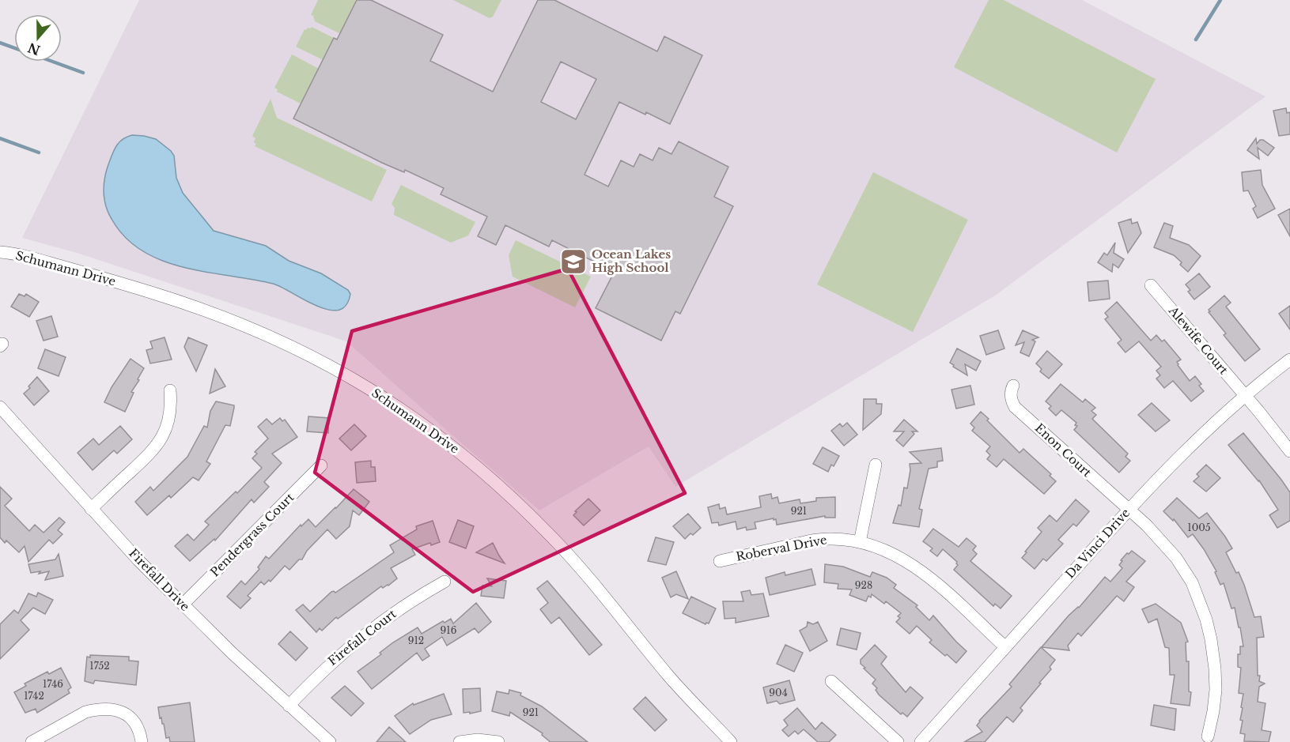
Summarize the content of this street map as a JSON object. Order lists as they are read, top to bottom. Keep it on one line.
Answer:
{"streets":{"street":["Schumann Drive","Alewife Court","Enon Court","Pendergrass Court","Da Vinci Drive","Roberval Drive","Firefall Drive","Firefall Court"]},"crossings":[["Alewife Court","Da Vinci Drive"],["Enon Court","Da Vinci Drive"],["Pendergrass Court","Firefall Drive"],["Da Vinci Drive","Roberval Drive"],["Firefall Drive","Firefall Court"]],"places":{"school or university":["Ocean Lakes High School"]},"house_numbers":["921","1005","928","916","912","1752","1746","904","1742","921"],"north":"bottom"}
